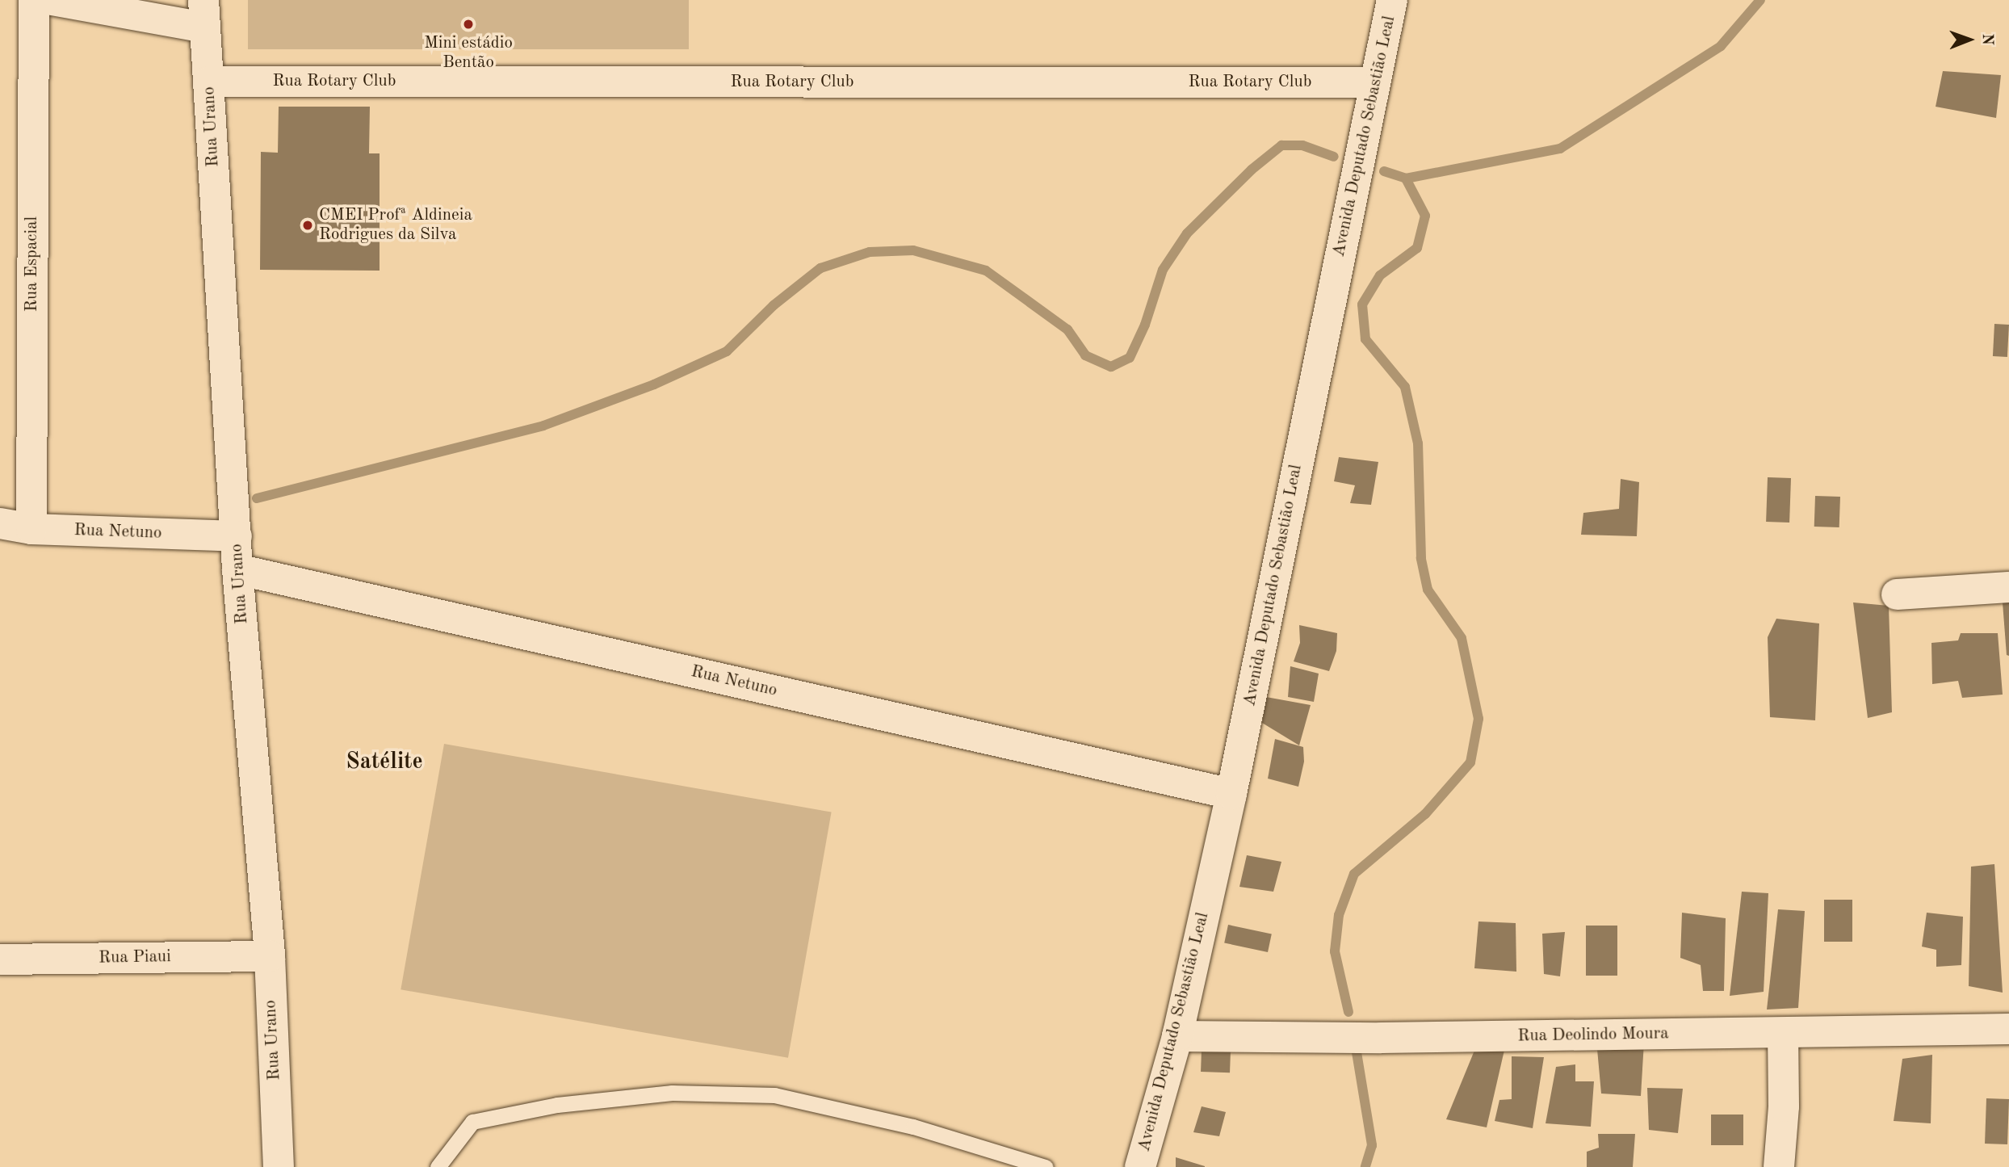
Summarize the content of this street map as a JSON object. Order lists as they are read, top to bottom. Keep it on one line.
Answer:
{"streets":{"street":["Rua Rotary Club","Rua Urano","Avenida Deputado Sebastião Leal","Rua Espacial","Rua Netuno","Rua Piaui","Rua Deolindo Moura"]},"crossings":[["Rua Rotary Club","Rua Urano"],["Rua Rotary Club","Avenida Deputado Sebastião Leal"],["Rua Urano","Rua Netuno"],["Rua Urano","Rua Piaui"],["Avenida Deputado Sebastião Leal","Rua Netuno"],["Avenida Deputado Sebastião Leal","Rua Deolindo Moura"],["Rua Espacial","Rua Netuno"]],"districts":["Satélite"],"places":["Mini estádio Bentão","CMEI Profª Aldineia Rodrigues da Silva"],"north":"right"}
